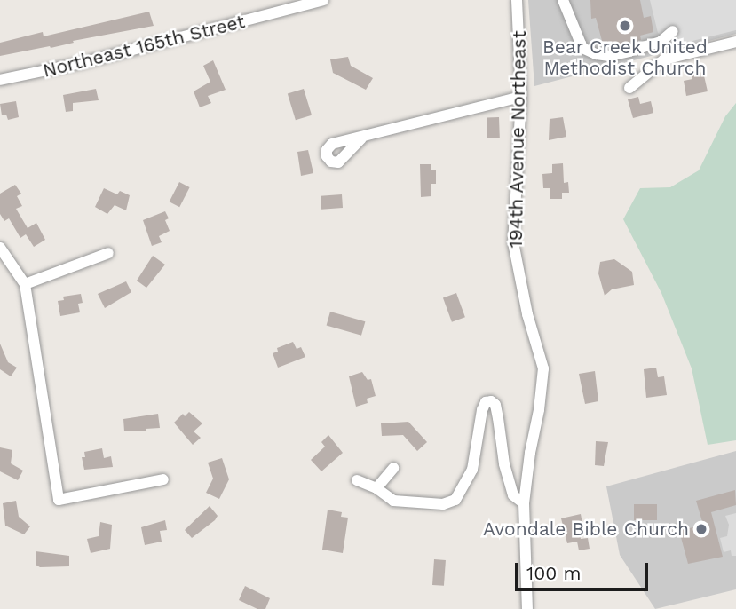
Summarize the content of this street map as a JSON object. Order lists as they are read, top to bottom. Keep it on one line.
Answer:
{"streets":{"street":["Northeast 165th Street","194th Avenue Northeast"]},"places":["Bear Creek United Methodist Church","Avondale Bible Church"],"scale_bar":"100 m"}
